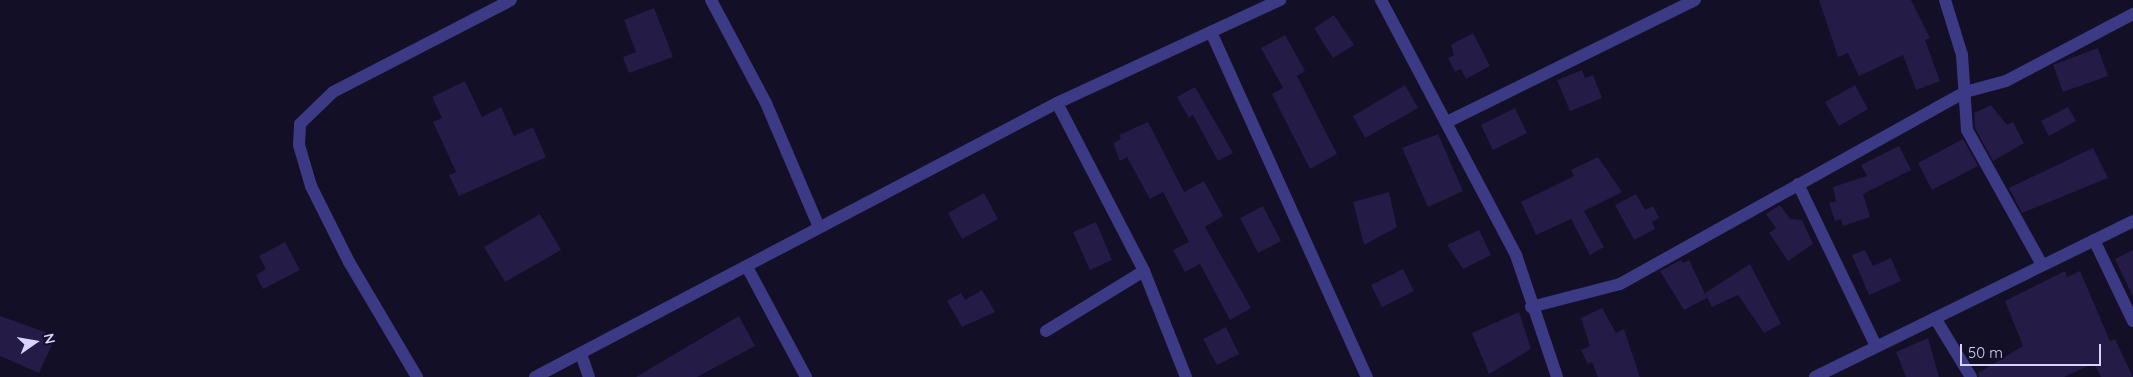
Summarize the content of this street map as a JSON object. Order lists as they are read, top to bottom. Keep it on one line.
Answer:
{"scale_bar":"50 m","north":"right"}
